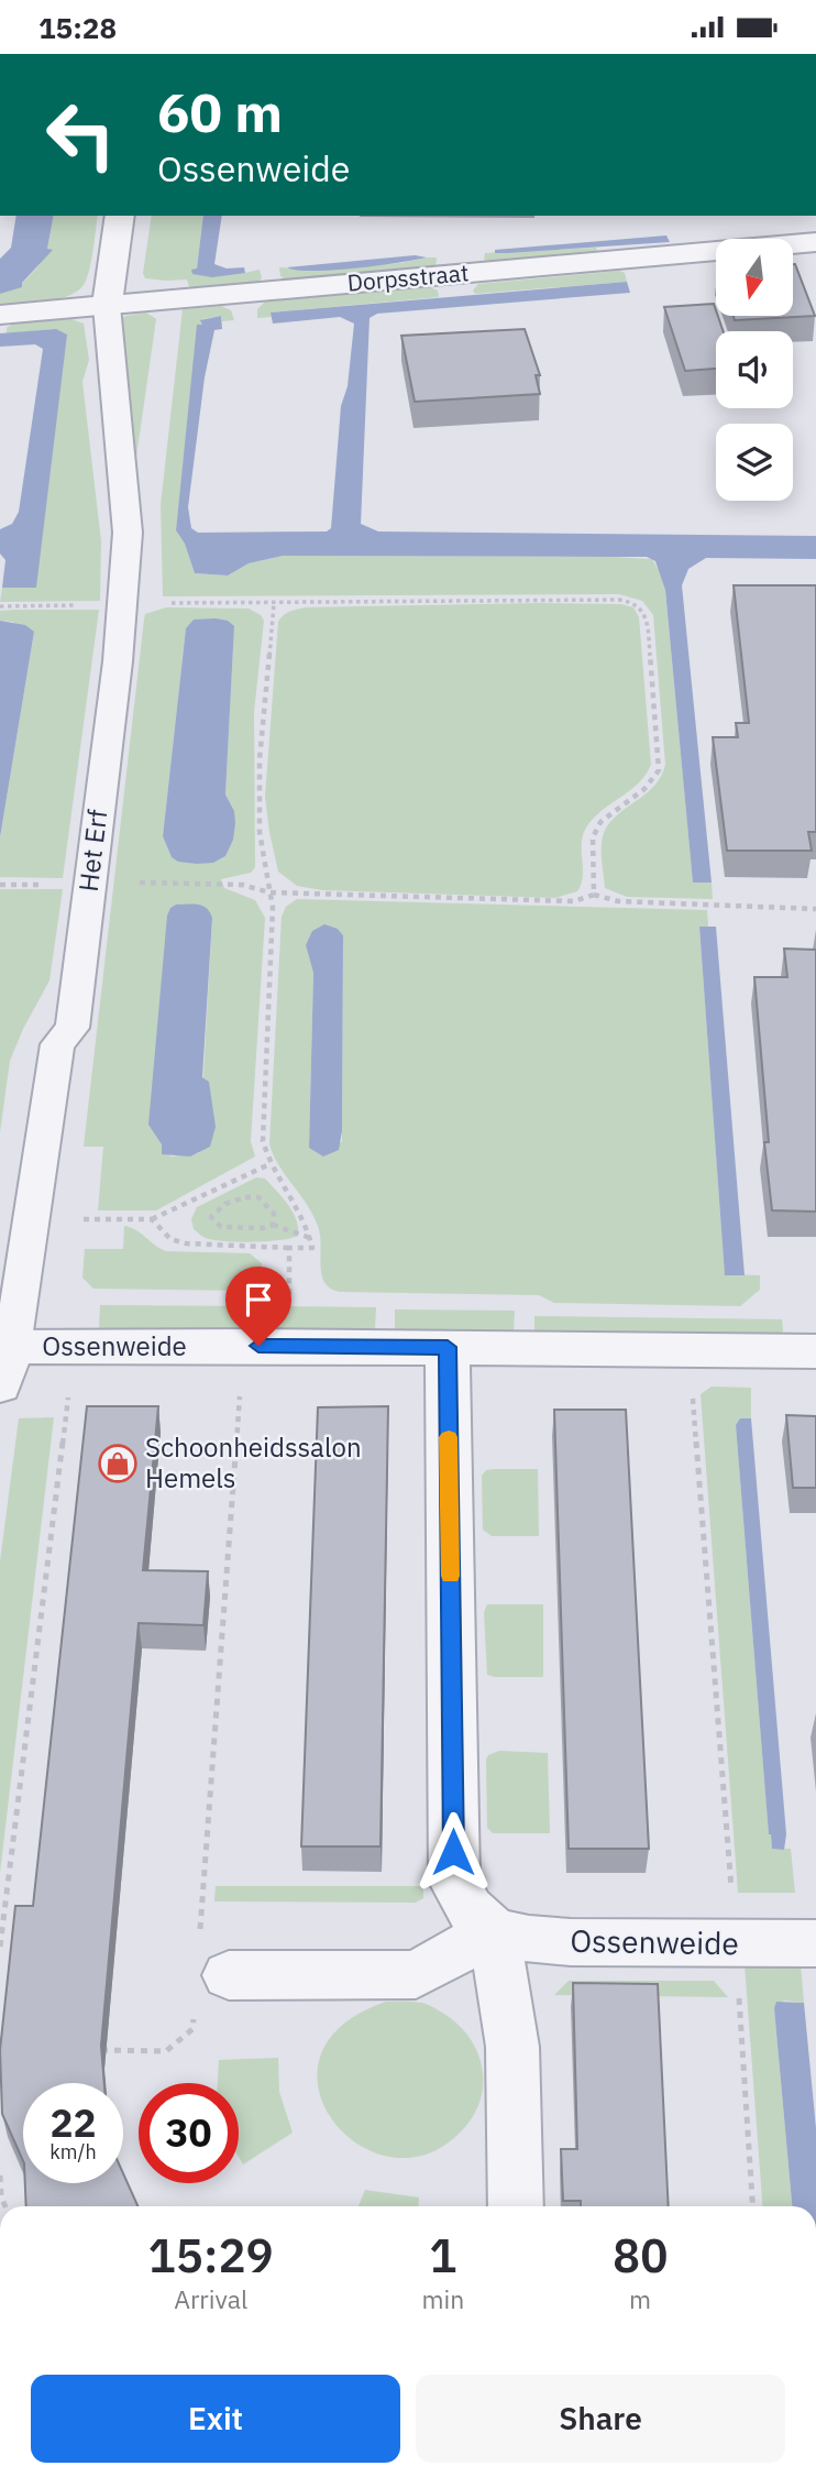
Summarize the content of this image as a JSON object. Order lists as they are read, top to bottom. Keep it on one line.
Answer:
{"streets":{"street":["Dorpsstraat","Ossenweide"],"lane":["Het Erf"]},"crossings":[["Dorpsstraat","Het Erf"],["Het Erf","Ossenweide"]],"places":{"shop":["Schoonheidssalon Hemels"]},"north":"bottom","page":{"status":"15:28","turn":["60 m","Ossenweide"],"speed":"22 km/h","limit":"30","eta":["15:29","Arrival","1","min","80","m"],"buttons":["Exit","Share"]}}
